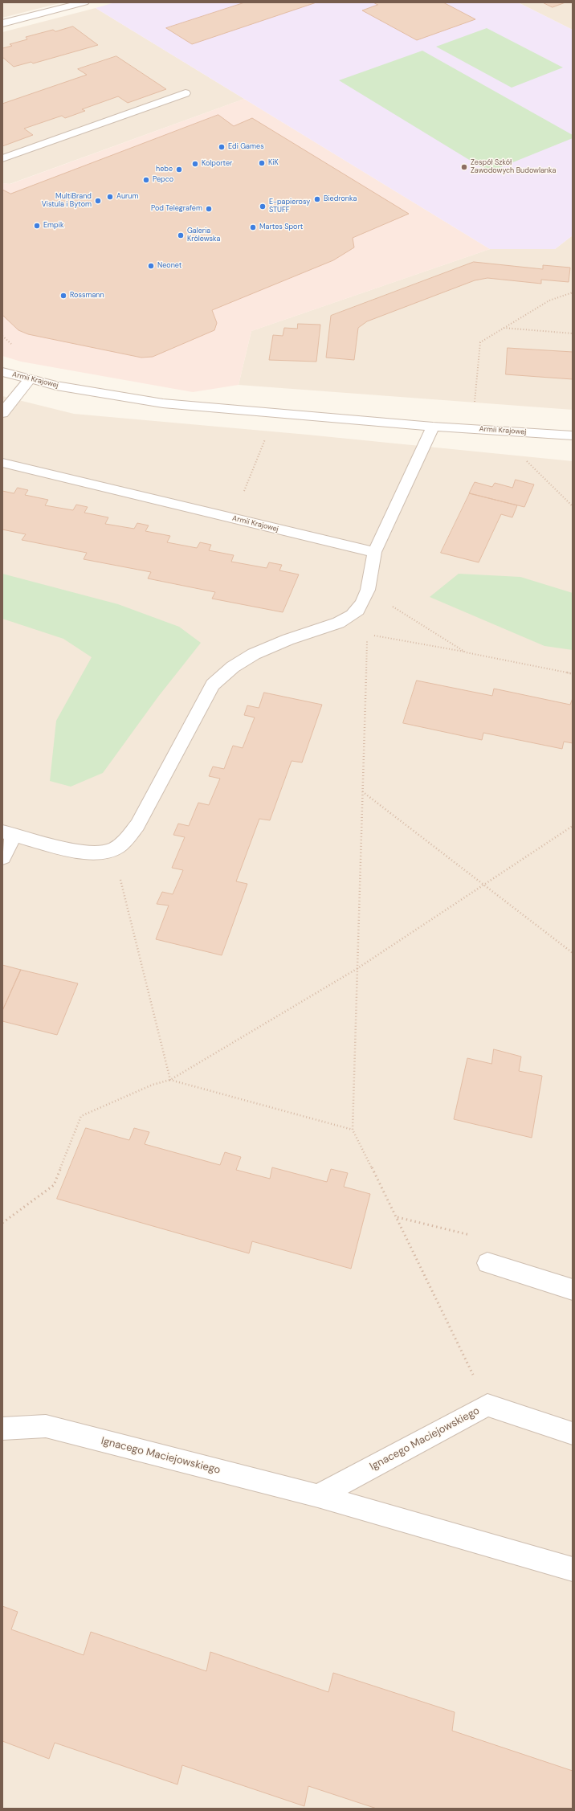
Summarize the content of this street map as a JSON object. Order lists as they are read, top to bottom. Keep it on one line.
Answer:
{"streets":{"street":["Armii Krajowej","Ignacego Maciejowskiego"]},"places":["Edi Games","KiK","Kolporter","Zespół Szkół Zawodowych Budowlanka","hebe","Pepco","Aurum","Biedronka","MultiBrand Vistula i Bytom","E-papierosy STUFF","Pod Telegrafem","Empik","Martes Sport","Galeria Królewska","Neonet","Rossmann"]}
